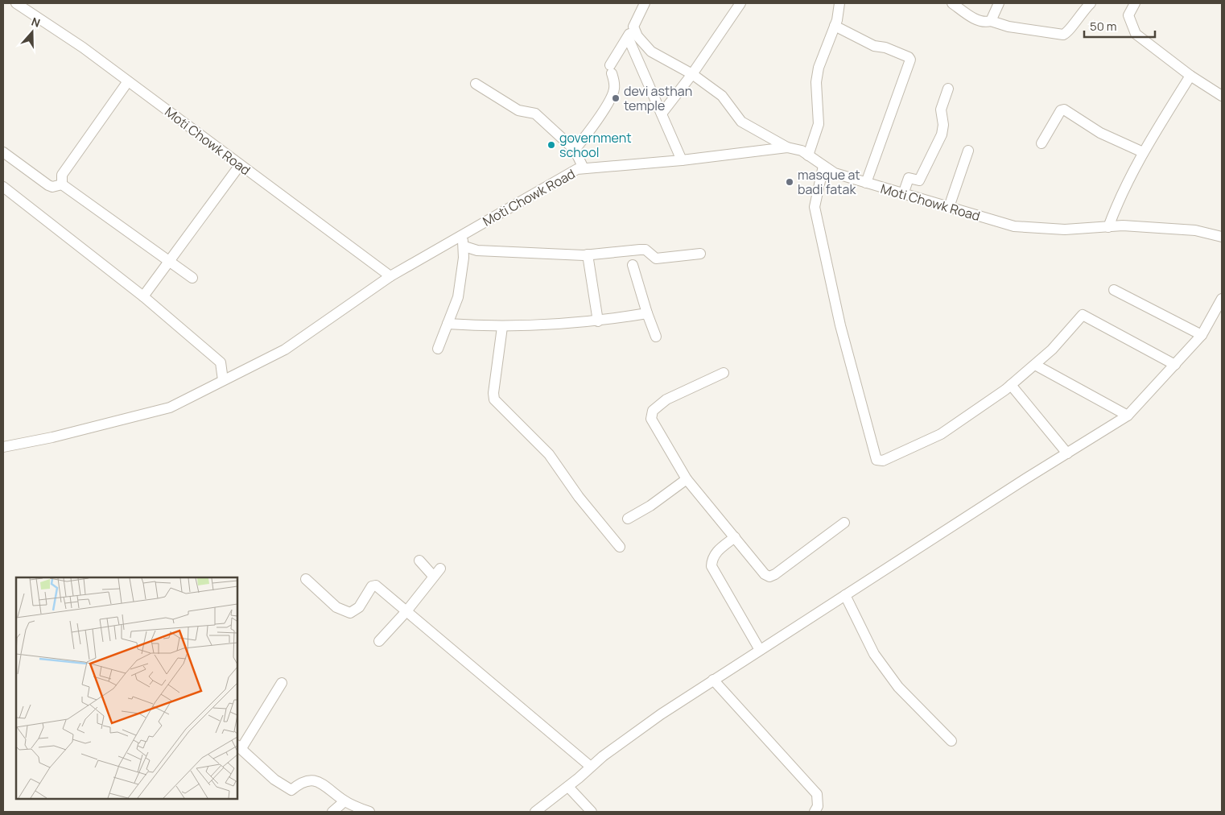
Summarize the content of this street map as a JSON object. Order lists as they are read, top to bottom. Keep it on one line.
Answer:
{"streets":{"street":["Moti Chowk Road"]},"places":["devi asthan temple","government school","masque at badi fatak"],"scale_bar":"50 m","north":"top"}
